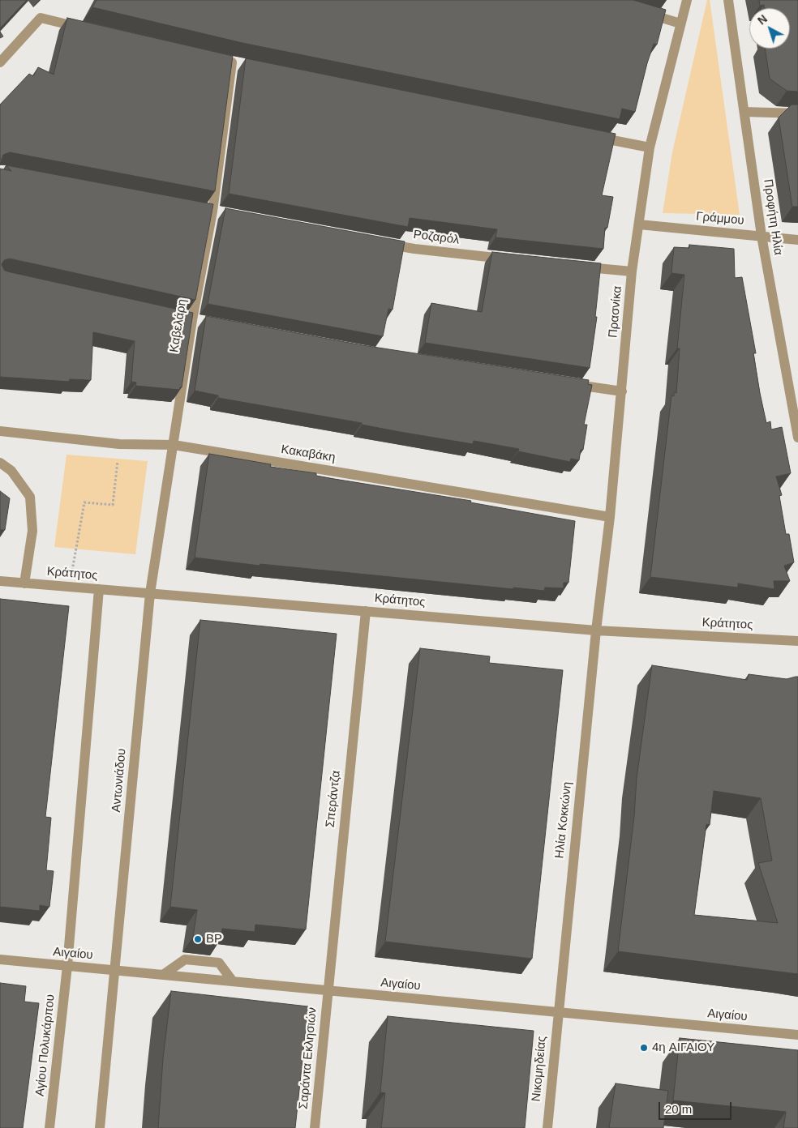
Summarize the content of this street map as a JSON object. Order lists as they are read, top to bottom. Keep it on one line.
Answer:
{"streets":{"street":["Προφήτη Ηλία","Γράμμου","Ροζαρόλ","Πρασνίκα","Καβελάρη","Κακαβάκη","Κράτητος","Αντωνιάδου","Σπεράντζα","Ηλία Κοκκώνη","Αιγαίου","Αγίου Πολυκάρπου","Σαράντα Εκλησιών","Νικομηδείας"]},"crossings":[["Προφήτη Ηλία","Γράμμου"],["Γράμμου","Πρασνίκα"],["Πρασνίκα","Κακαβάκη"],["Πρασνίκα","Κράτητος"],["Πρασνίκα","Ηλία Κοκκώνη"],["Καβελάρη","Κακαβάκη"],["Καβελάρη","Κράτητος"],["Καβελάρη","Αντωνιάδου"],["Κράτητος","Αντωνιάδου"],["Κράτητος","Σπεράντζα"],["Κράτητος","Ηλία Κοκκώνη"],["Αντωνιάδου","Αιγαίου"],["Σπεράντζα","Αιγαίου"],["Σπεράντζα","Σαράντα Εκλησιών"],["Ηλία Κοκκώνη","Αιγαίου"],["Ηλία Κοκκώνη","Νικομηδείας"],["Αιγαίου","Αγίου Πολυκάρπου"],["Αιγαίου","Σαράντα Εκλησιών"],["Αιγαίου","Νικομηδείας"]],"places":["BP","4η ΑΙΓΑΙΟΥ"],"scale_bar":"20 m","north":"top left"}
